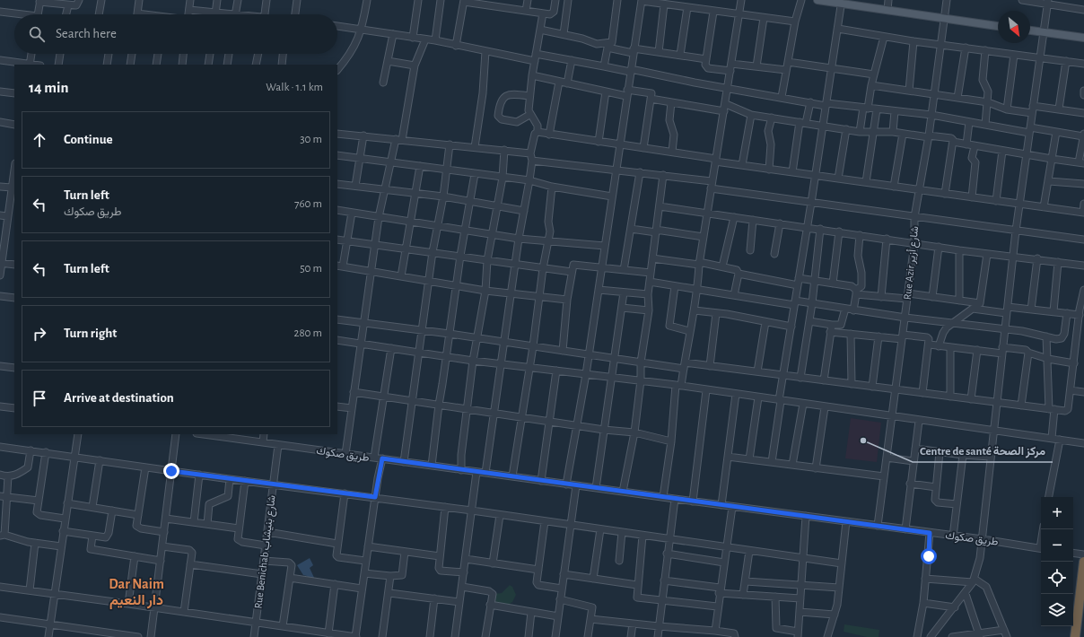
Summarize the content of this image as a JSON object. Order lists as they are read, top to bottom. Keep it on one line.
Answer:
{"streets":{"street":["Rue Azir شارع أزير","طريق صكوك","Rue Benichab شارع بنيشاب"]},"crossings":[["Rue Azir شارع أزير","طريق صكوك"],["طريق صكوك","Rue Benichab شارع بنيشاب"]],"districts":["Dar Naim دار النعيم"],"places":["Centre de santé مركز الصحة"],"north":"bottom right","page":{"search":"Search here","heading":["14 min","Walk · 1.1 km"],"list":[["Continue","30 m"],["Turn left","طريق صكوك","760 m"],["Turn left","50 m"],["Turn right","280 m"],"Arrive at destination"],"map_buttons":["+","−"]}}
